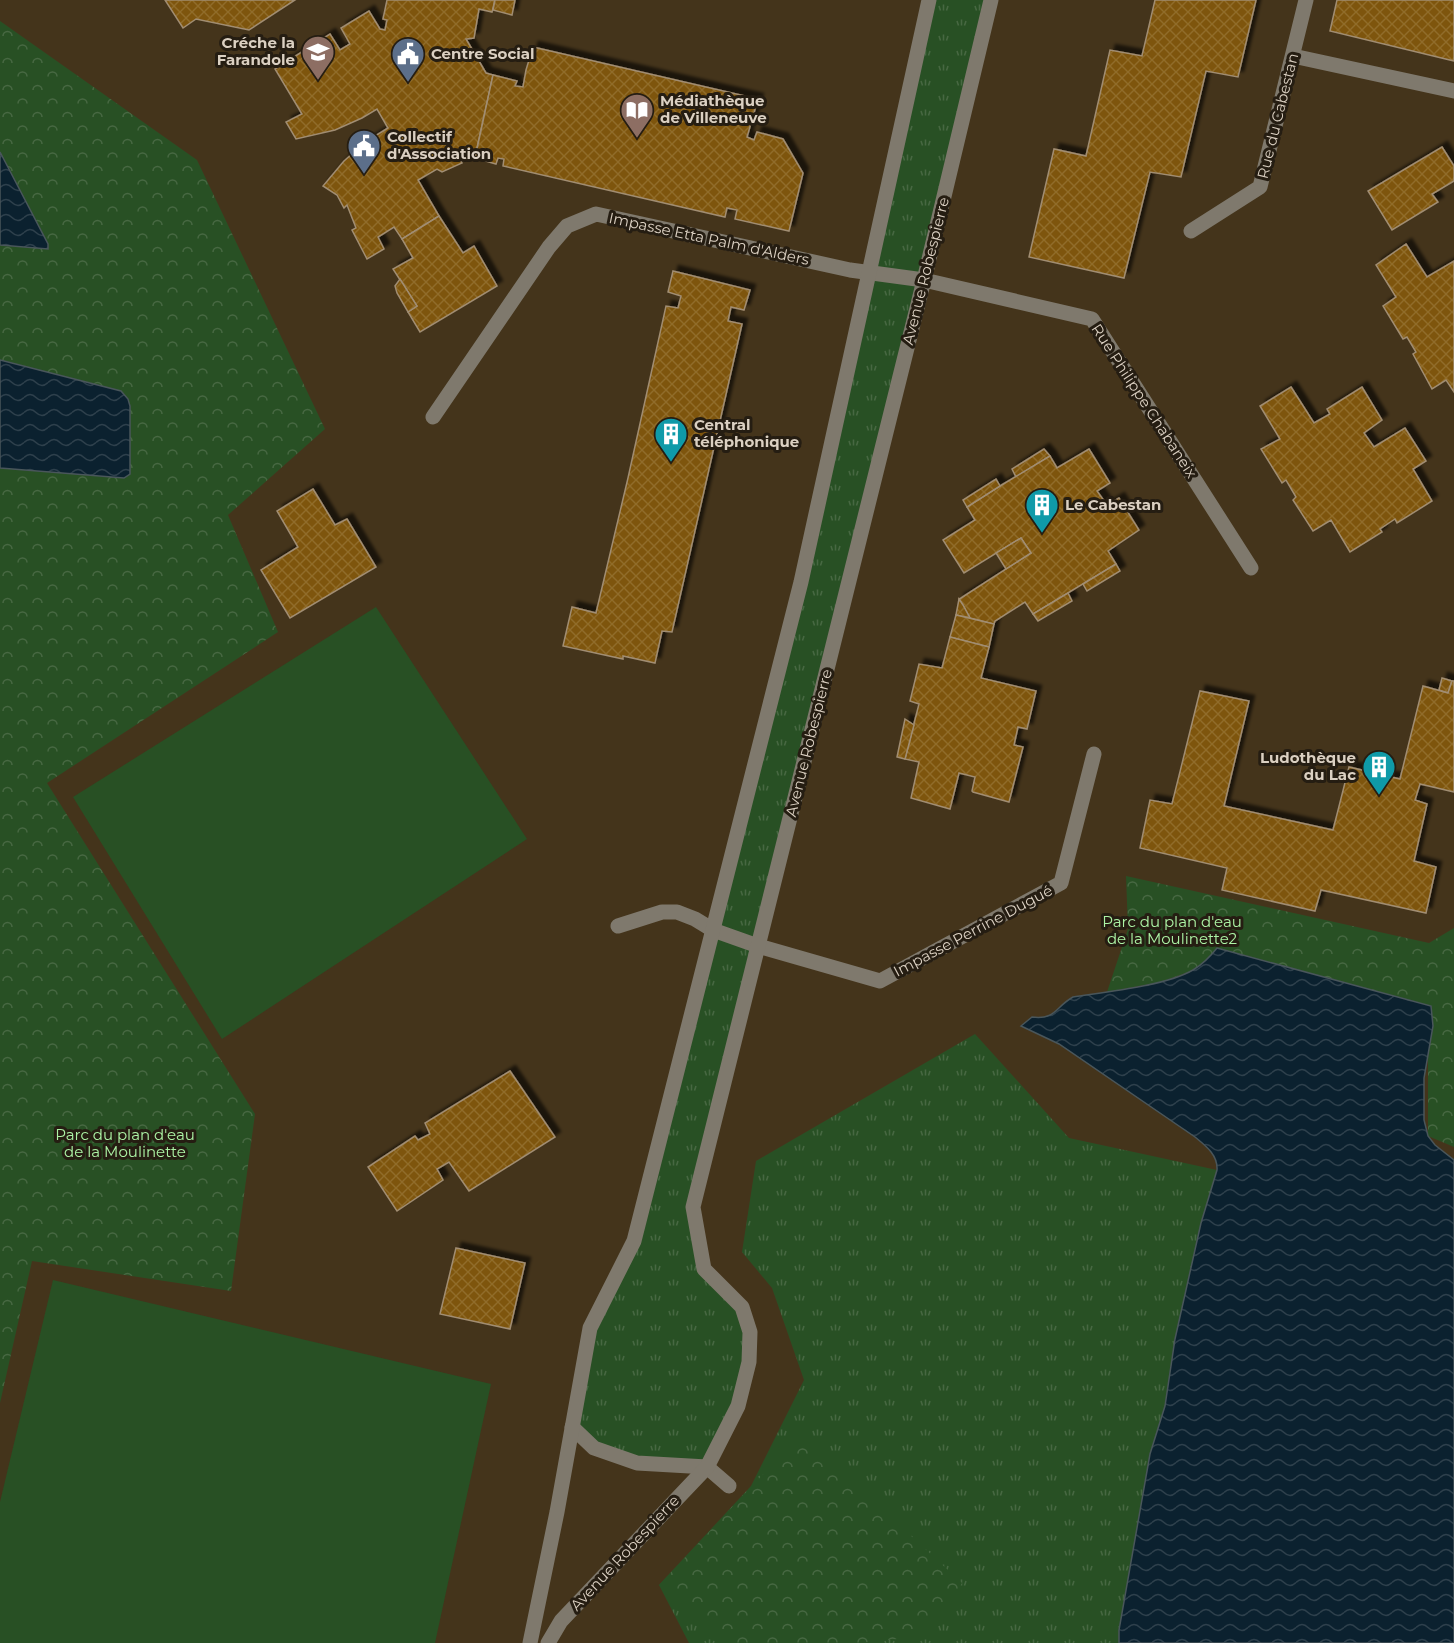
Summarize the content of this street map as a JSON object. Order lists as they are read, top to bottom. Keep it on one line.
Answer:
{"streets":{"street":["Rue du Cabestan","Impasse Etta Palm d'Alders","Avenue Robespierre","Rue Philippe Chabaneix","Impasse Perrine Dugué"]},"crossings":[["Impasse Etta Palm d'Alders","Avenue Robespierre"],["Impasse Etta Palm d'Alders","Rue Philippe Chabaneix"],["Avenue Robespierre","Rue Philippe Chabaneix"],["Avenue Robespierre","Impasse Perrine Dugué"]],"parks":["Parc du plan d'eau de la Moulinette2","Parc du plan d'eau de la Moulinette"],"places":{"school or university":["Créche la Farandole"],"public building":["Centre Social","Collectif d'Association"],"library":["Médiathèque de Villeneuve"],"building":["Central téléphonique","Le Cabestan","Ludothèque du Lac"]}}
